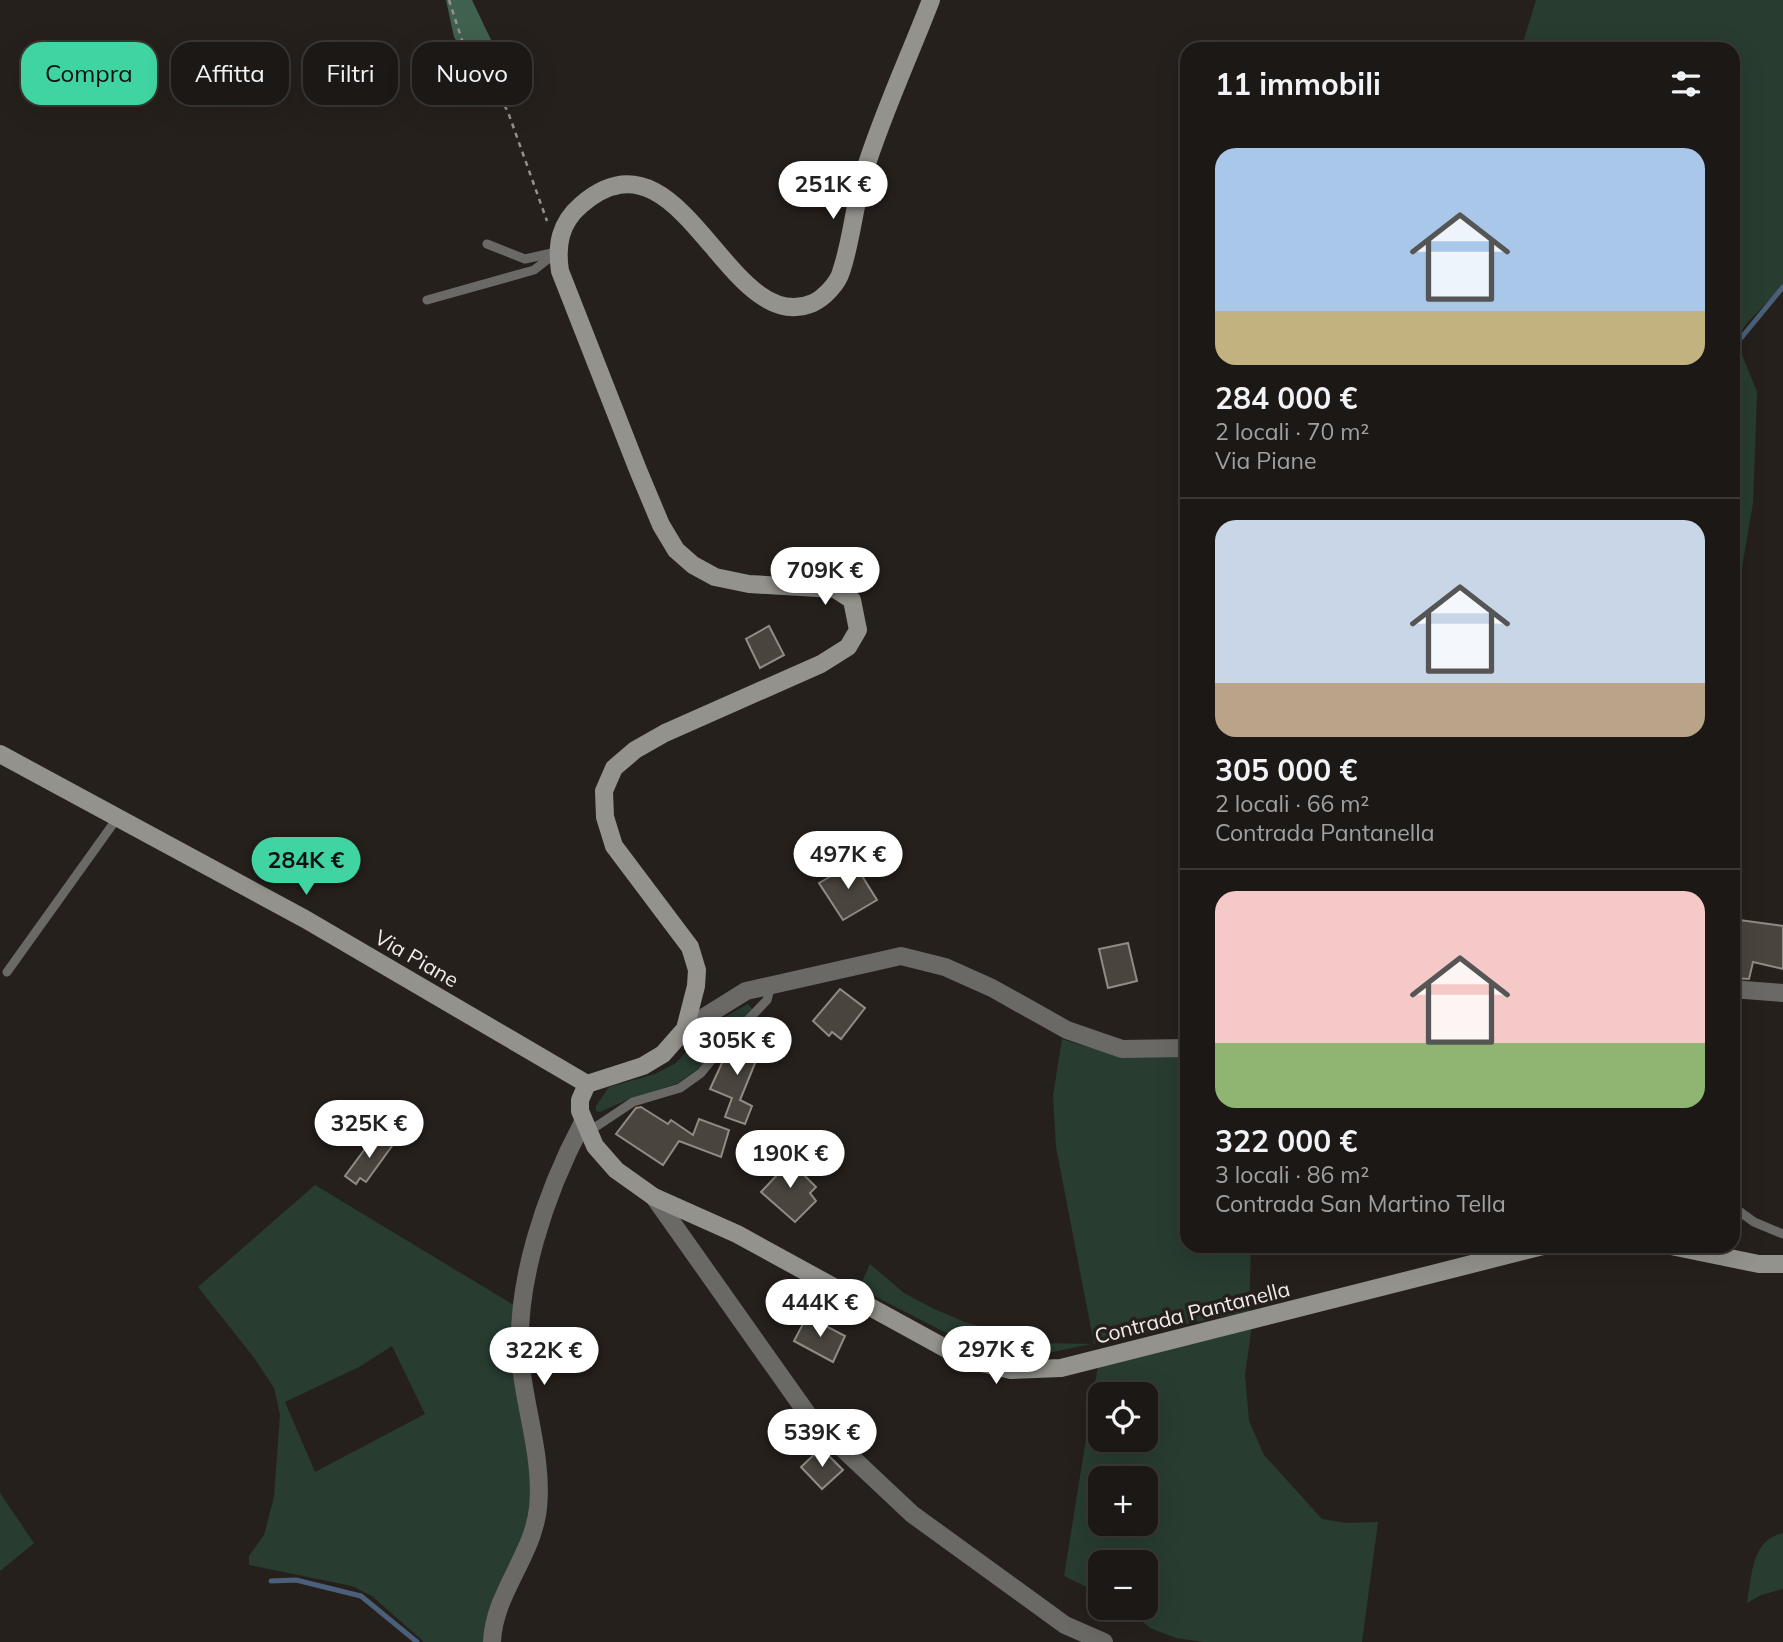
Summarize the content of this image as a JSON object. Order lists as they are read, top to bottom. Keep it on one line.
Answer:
{"streets":{"street":["Via Piane","Contrada Pantanella"]},"page":{"chip":["Compra","Affitta","Filtri","Nuovo"],"heading":"11 immobili","list":[{"name":"284 000 €","note":"2 locali · 70 m² · Via Piane"},{"name":"305 000 €","note":"2 locali · 66 m² · Contrada Pantanella"},{"name":"322 000 €","note":"3 locali · 86 m² · Contrada San Martino Tella"}],"price":["251K €","709K €","497K €","284K €","305K €","325K €","190K €","444K €","297K €","322K €","539K €"],"map_buttons":["+","−"]}}
